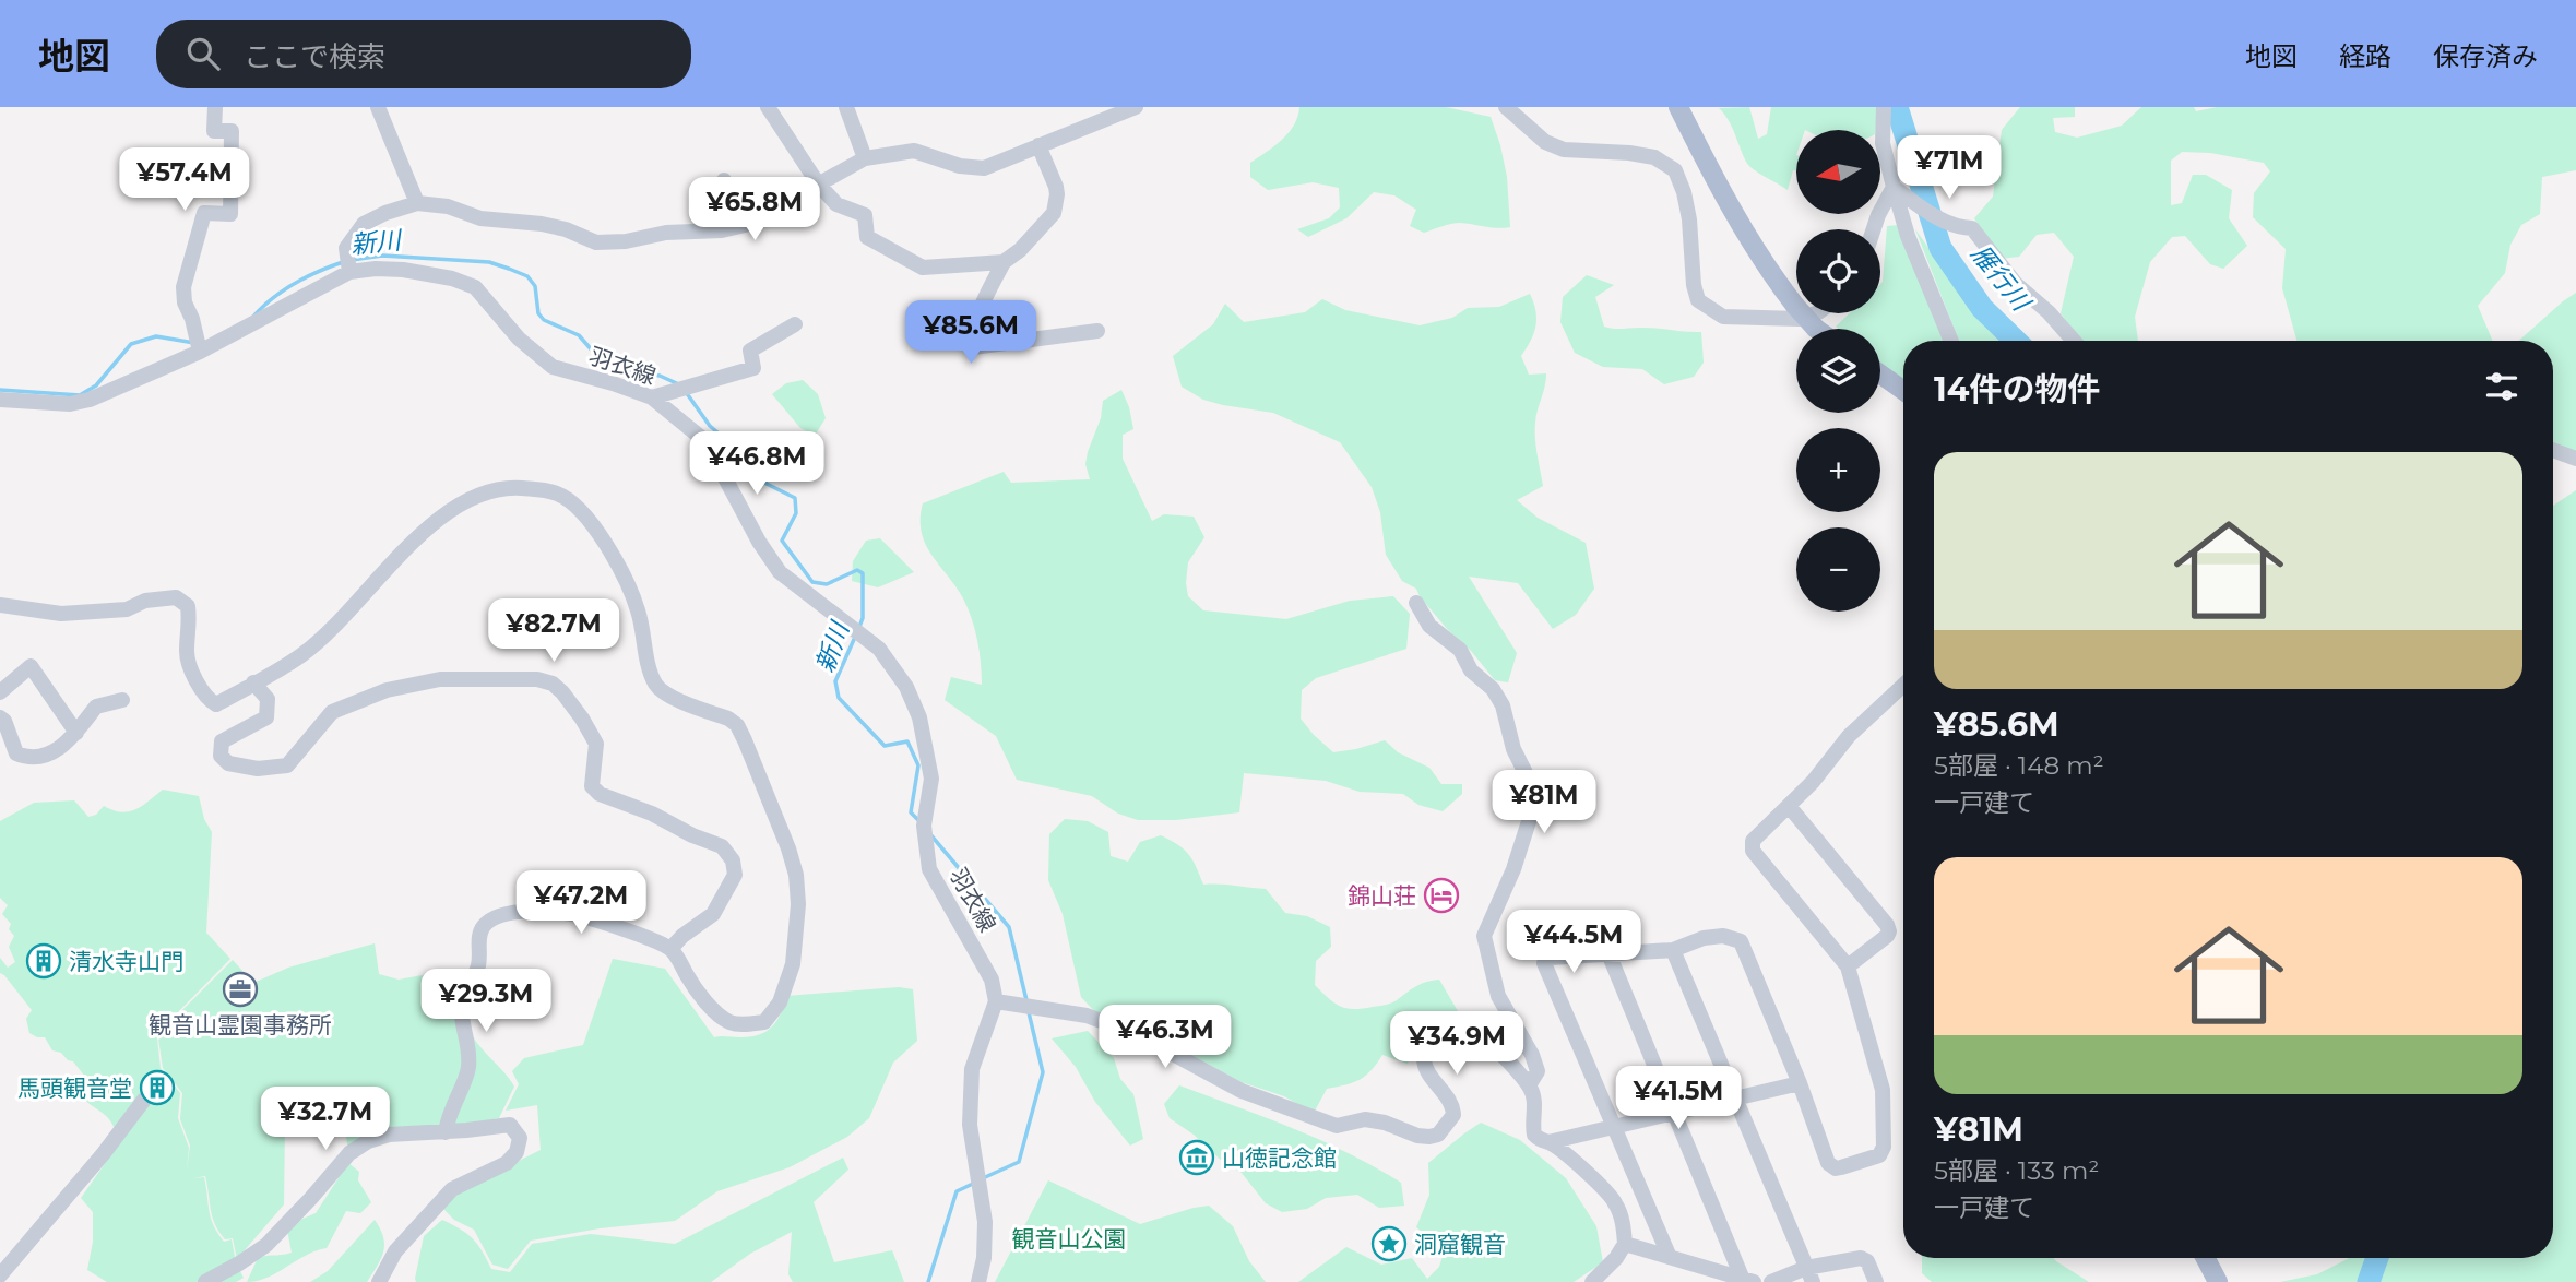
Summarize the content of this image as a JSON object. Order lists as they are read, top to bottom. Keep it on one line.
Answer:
{"streets":{"street":["羽衣線"]},"water":["新川","雁行川"],"parks":["観音山公園"],"places":{"hotel":["錦山荘"],"building":["清水寺山門","馬頭観音堂"],"office":["観音山霊園事務所"],"museum":["山徳記念館"],"place":["洞窟観音"]},"north":"left","page":{"header":"地図","search":"ここで検索","nav":["地図","経路","保存済み"],"map_buttons":["+","−"],"price":["¥71M","¥57.4M","¥65.8M","¥85.6M","¥46.8M","¥82.7M","¥81M","¥47.2M","¥44.5M","¥29.3M","¥46.3M","¥34.9M","¥41.5M","¥32.7M"],"heading":"14件の物件","list":[{"name":"¥85.6M","note":"5部屋 · 148 m² · 一戸建て"},{"name":"¥81M","note":"5部屋 · 133 m² · 一戸建て"}]}}
